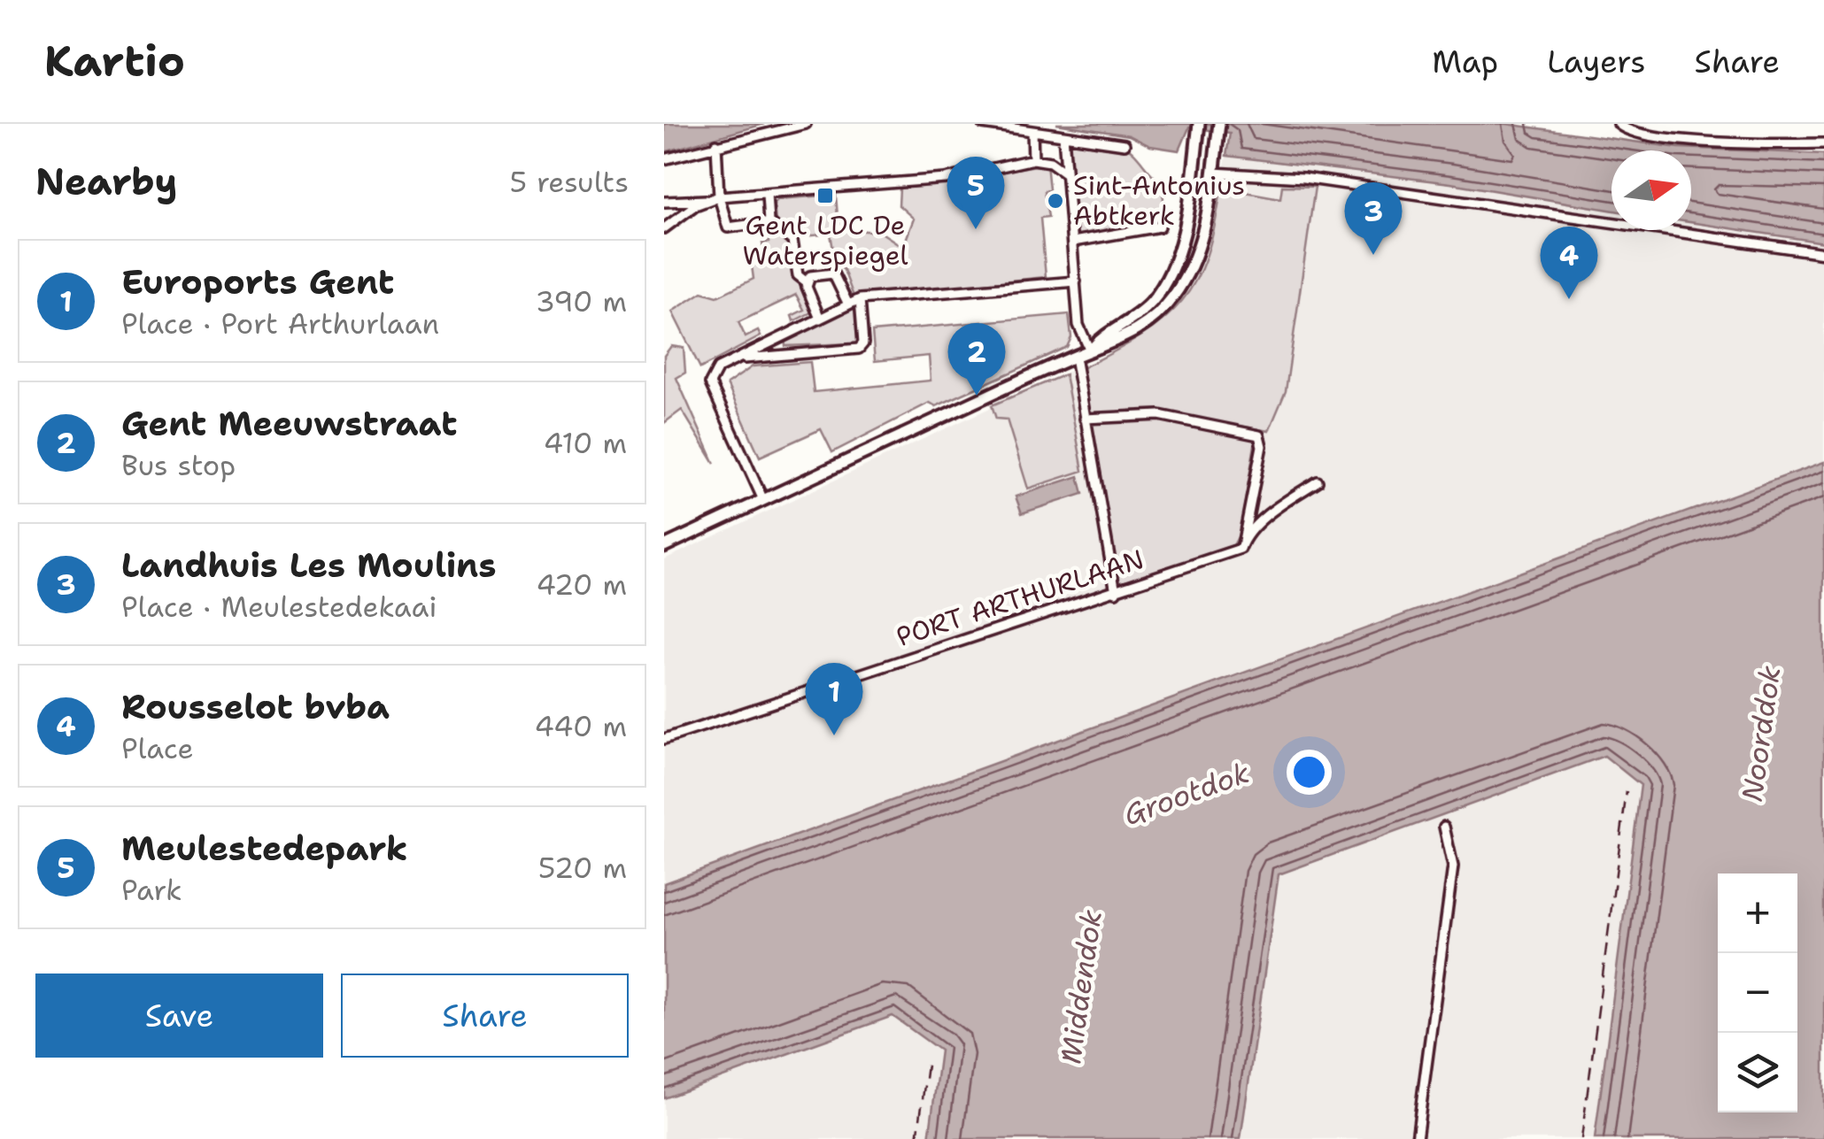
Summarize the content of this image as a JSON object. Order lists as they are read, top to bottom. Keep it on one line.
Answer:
{"streets":{"street":["PORT ARTHURLAAN"]},"water":["Noorddok","Grootdok","Middendok"],"places":{"transit":["Gent LDC De Waterspiegel"],"other":["Sint-Antonius Abtkerk"]},"north":"right","page":{"header":"Kartio","nav":["Map","Layers","Share"],"heading":["Nearby","5 results"],"pins":["5","3","4","2","1"],"list":[{"mark":"1","name":"Euroports Gent","note":"Place · Port Arthurlaan","value":"390 m"},{"mark":"2","name":"Gent Meeuwstraat","note":"Bus stop","value":"410 m"},{"mark":"3","name":"Landhuis Les Moulins","note":"Place · Meulestedekaai","value":"420 m"},{"mark":"4","name":"Rousselot bvba","note":"Place","value":"440 m"},{"mark":"5","name":"Meulestedepark","note":"Park","value":"520 m"}],"map_buttons":["+","−"],"buttons":["Save","Share"]}}
